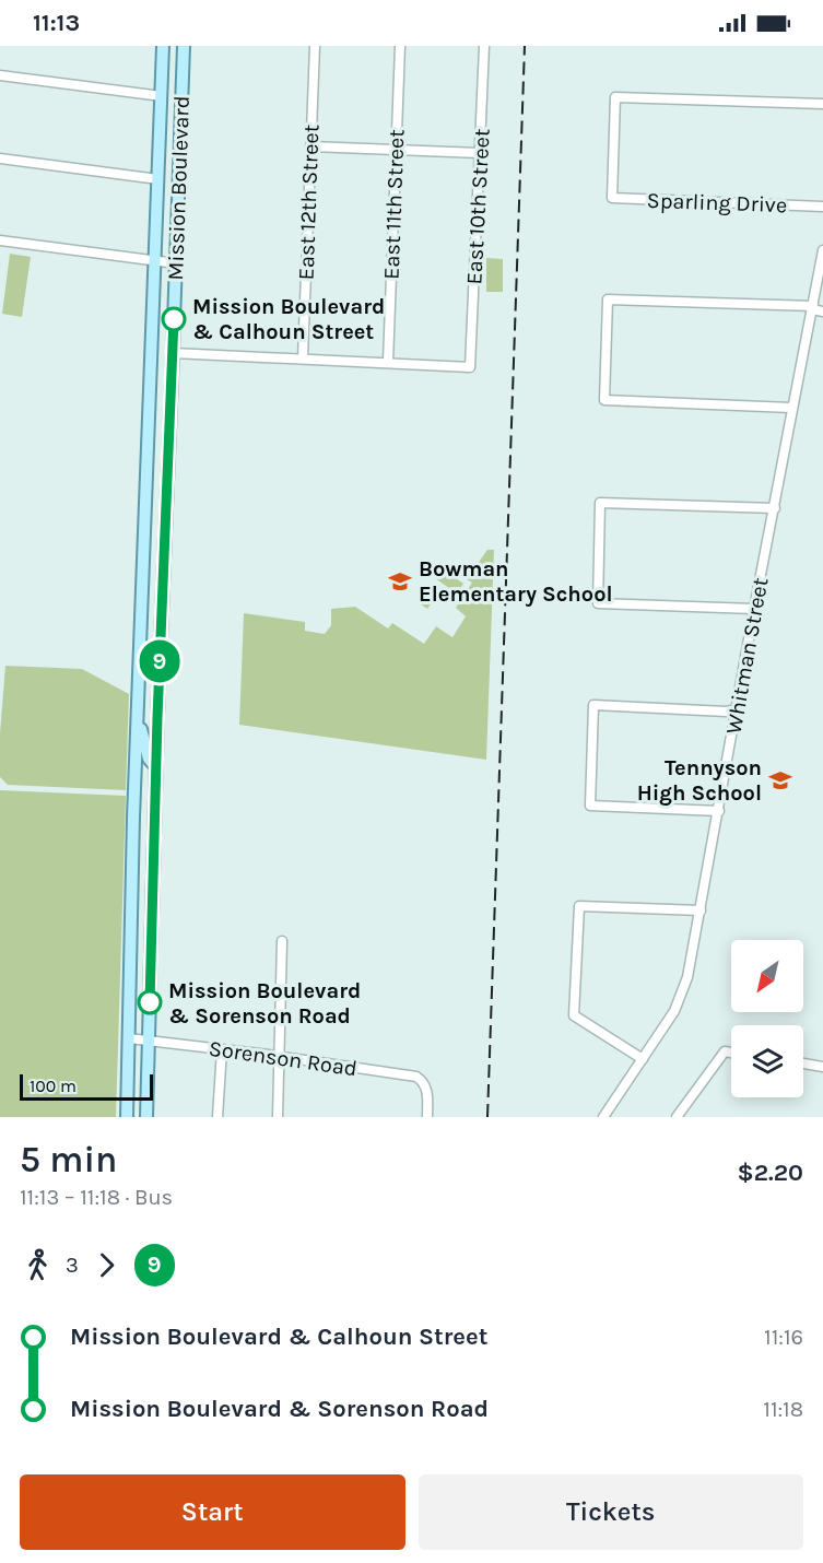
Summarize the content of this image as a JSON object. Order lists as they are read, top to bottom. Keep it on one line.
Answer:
{"streets":{"main road":["Mission Boulevard"],"street":["East 12th Street","Sparling Drive","East 11th Street","East 10th Street","Whitman Street","Sorenson Road"]},"crossings":[["Mission Boulevard","Sorenson Road"],["East 11th Street","East 10th Street"]],"places":{"other":["Mission Boulevard & Calhoun Street","Mission Boulevard & Sorenson Road"],"school or university":["Bowman Elementary School","Tennyson High School"]},"lines":["bus line 9"],"scale_bar":"100 m","north":"bottom left","page":{"status":"11:13","on_map":"9","scale":"100 m","heading":["5 min","11:13 – 11:18 · Bus","$2.20"],"legs":["3","9"],"list":[{"name":"Mission Boulevard & Calhoun Street","value":"11:16"},{"name":"Mission Boulevard & Sorenson Road","value":"11:18"}],"buttons":["Start","Tickets"]}}
